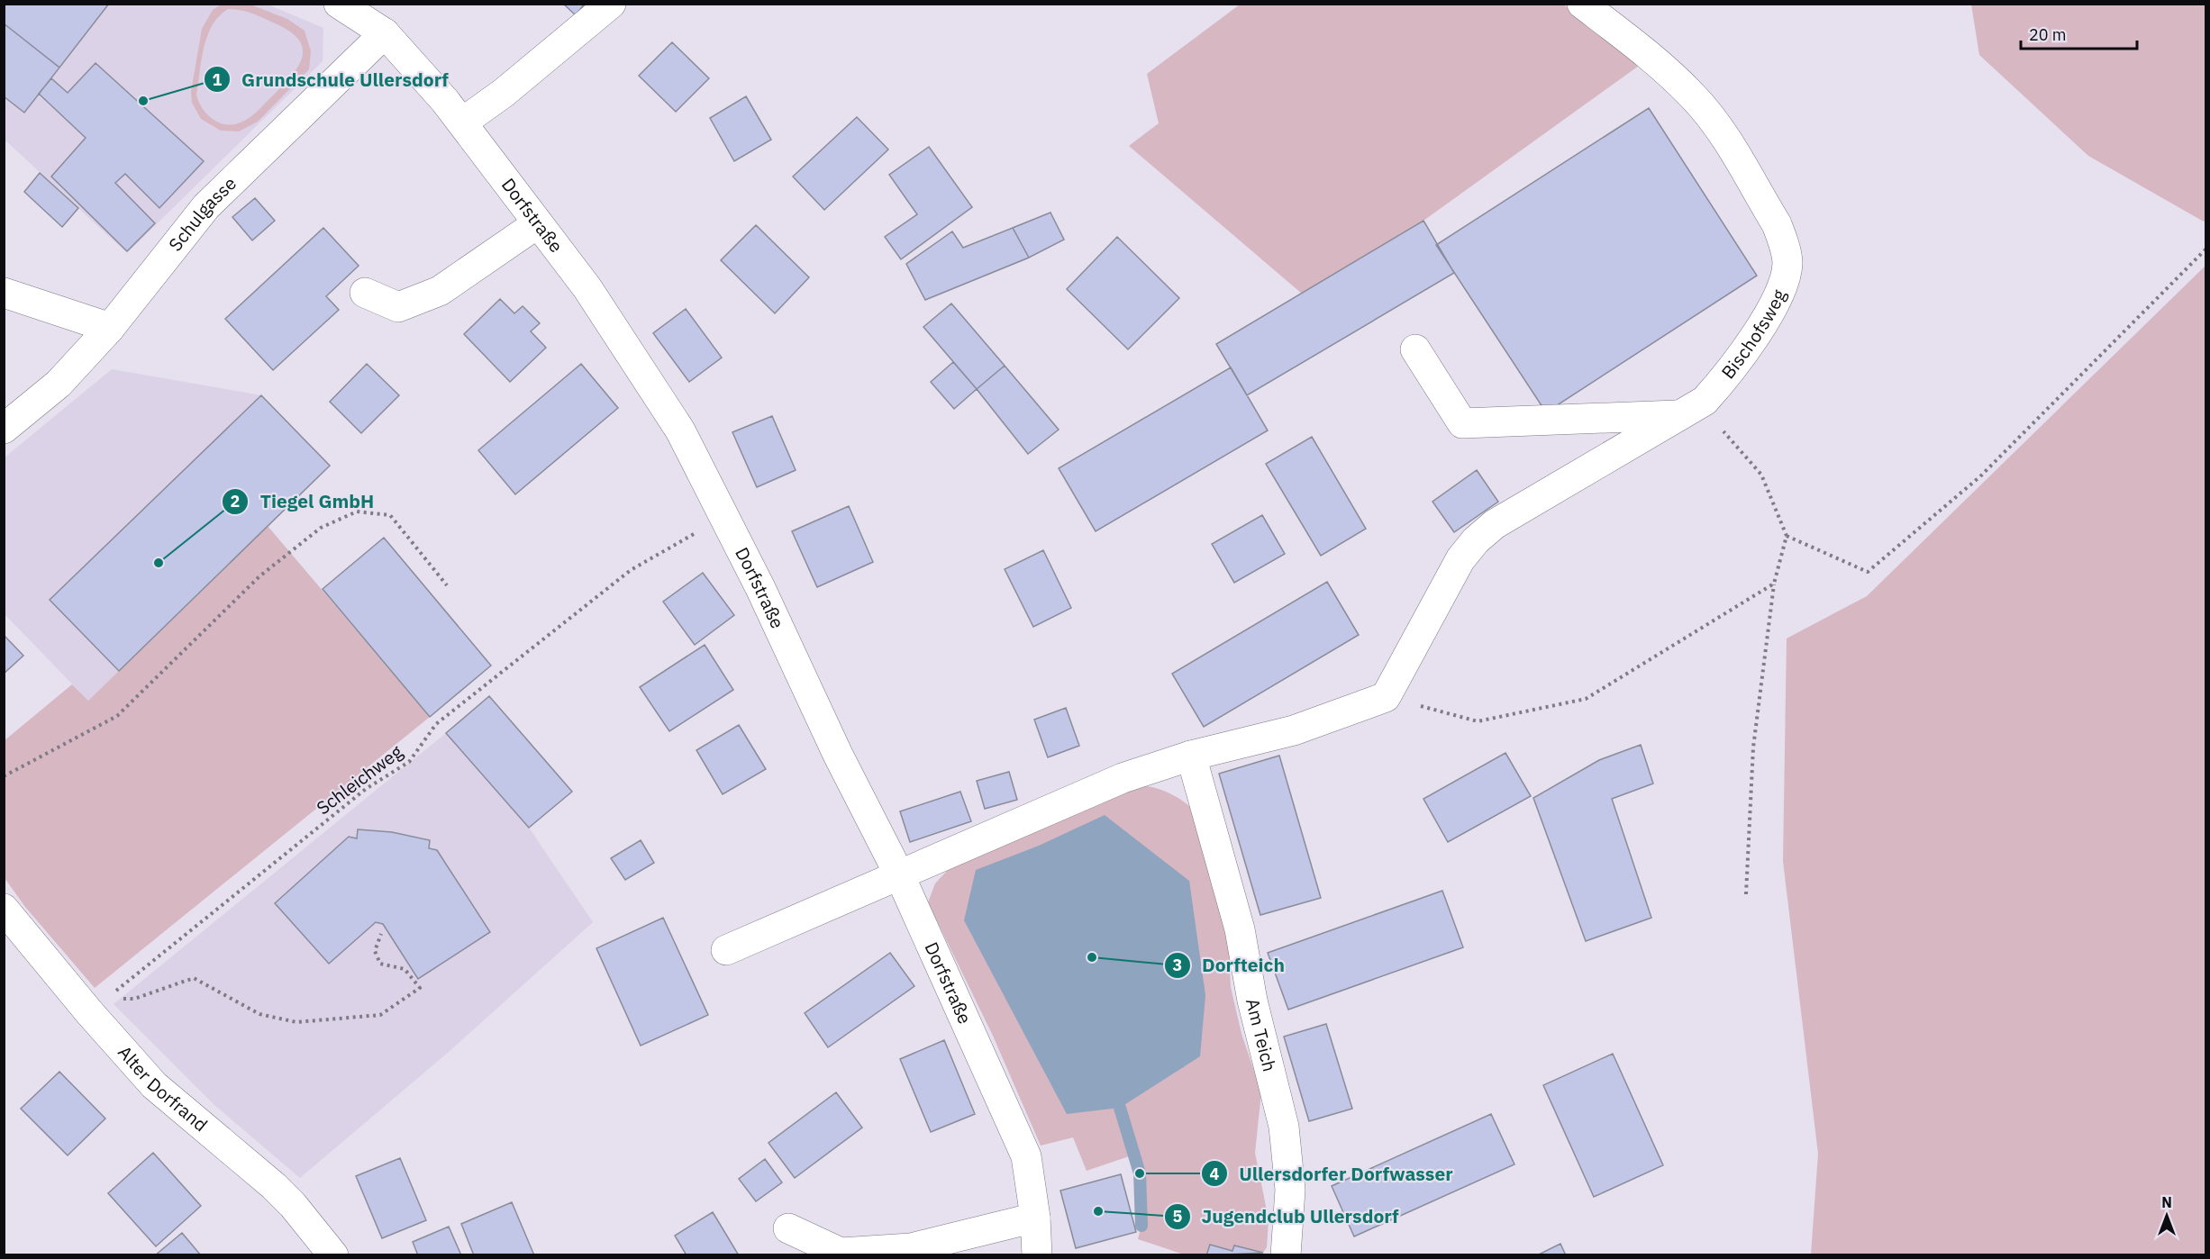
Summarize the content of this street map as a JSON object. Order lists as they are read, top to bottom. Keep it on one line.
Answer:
{"streets":{"street":["Schulgasse","Dorfstraße","Bischofsweg","Am Teich","Alter Dorfrand"],"path":["Schleichweg"]},"crossings":[["Schulgasse","Dorfstraße"],["Dorfstraße","Schleichweg"],["Schleichweg","Alter Dorfrand"]],"places":["Grundschule Ullersdorf","Tiegel GmbH","Dorfteich","Ullersdorfer Dorfwasser","Jugendclub Ullersdorf"],"scale_bar":"20 m","north":"top"}
